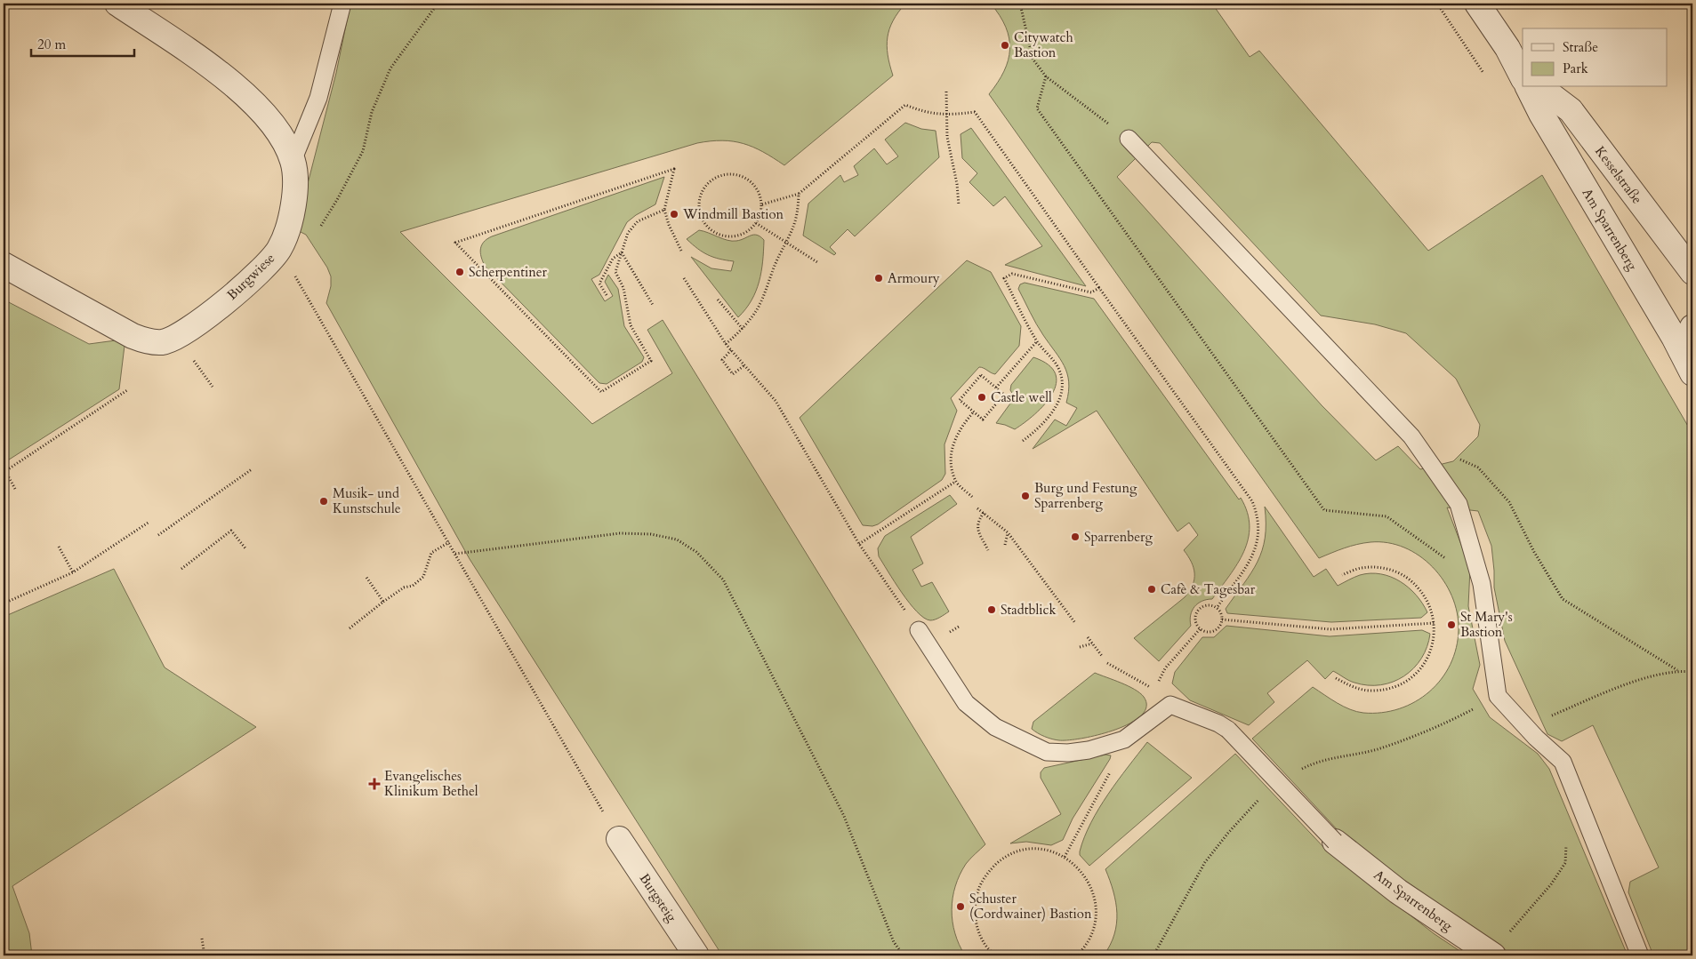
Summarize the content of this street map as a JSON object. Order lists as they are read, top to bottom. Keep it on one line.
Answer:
{"streets":{"street":["Kesselstraße","Am Sparrenberg","Burgwiese","Burgsteig"]},"places":{"other":["Citywatch Bastion","Windmill Bastion","Scherpentiner","Armoury","Castle well","Burg und Festung Sparrenberg","Musik- und Kunstschule","Sparrenberg","Cafè & Tagesbar","Stadtblick","St Mary's Bastion","Schuster (Cordwainer) Bastion"],"health":["Evangelisches Klinikum Bethel"]},"legend":["Straße","Park"],"scale_bar":"20 m"}
